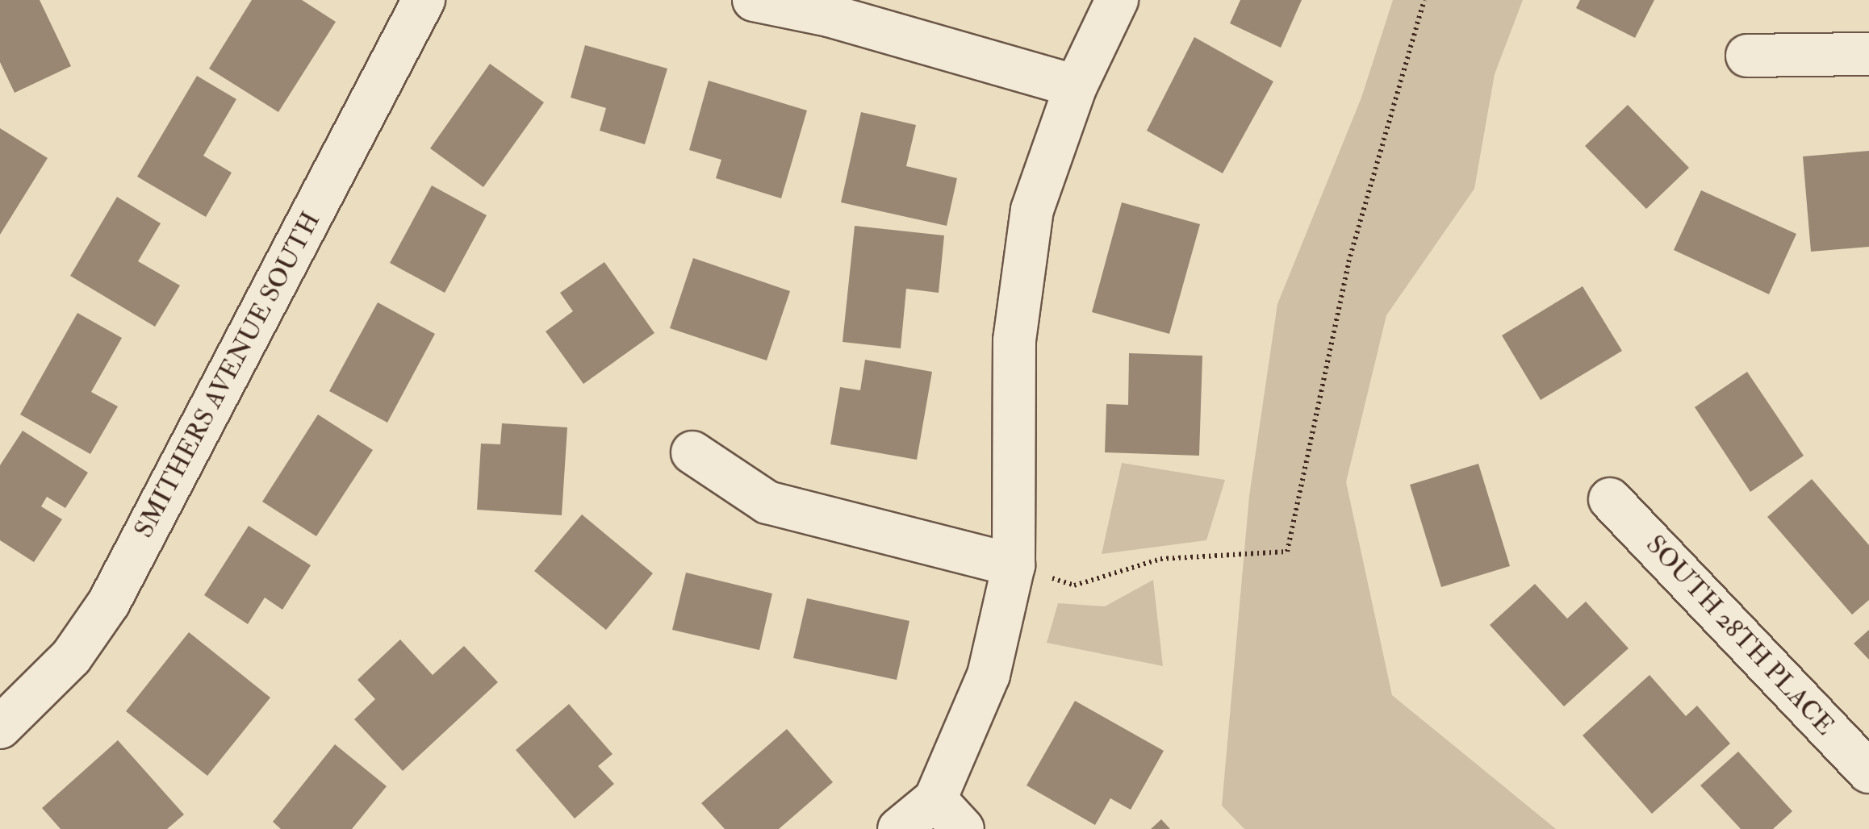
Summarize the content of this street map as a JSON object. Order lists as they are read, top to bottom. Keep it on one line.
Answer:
{"streets":{"street":["SMITHERS AVENUE SOUTH","SOUTH 28TH PLACE"]}}
